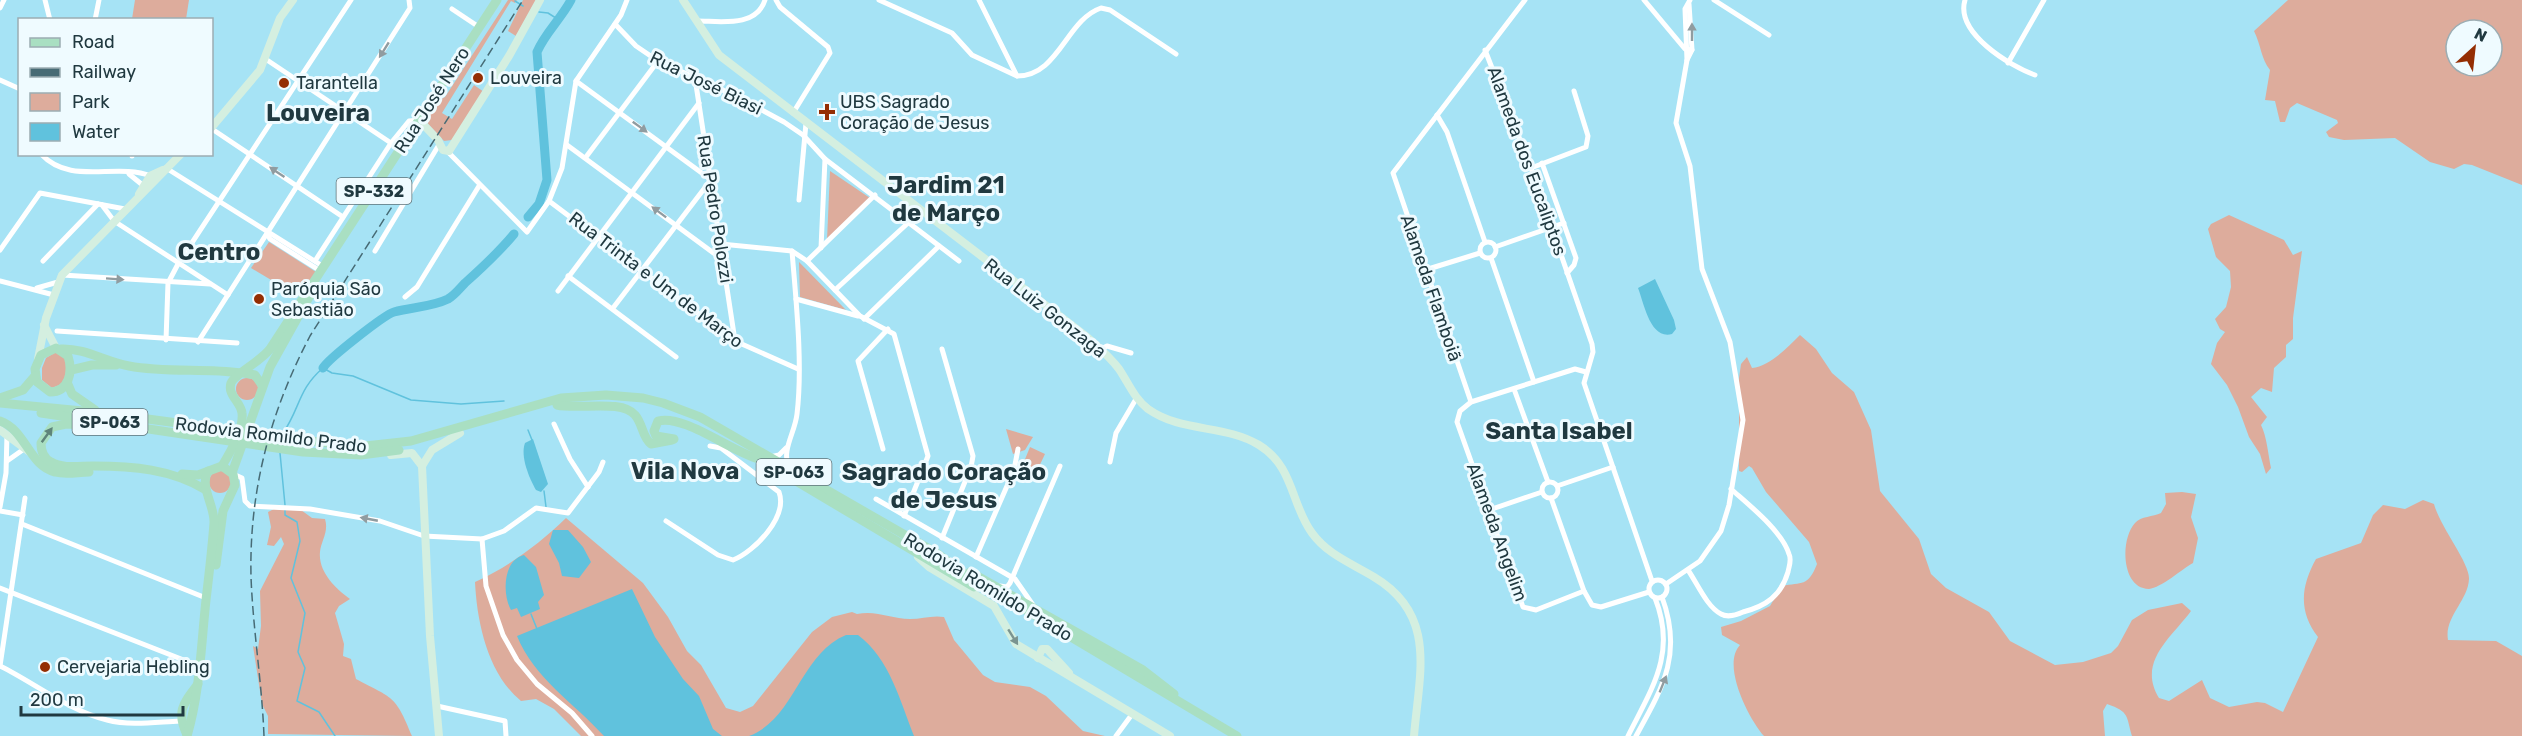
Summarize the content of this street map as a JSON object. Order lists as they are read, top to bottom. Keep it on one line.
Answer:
{"streets":{"main road":["Rua José Nero","SP-332","Rua Luiz Gonzaga","SP-063","Rodovia Romildo Prado"],"street":["Rua José Biasi","Alameda dos Eucaliptos","Rua Pedro Polozzi","Rua Trinta e Um de Março","Alameda Flamboiã","Alameda Angelim"]},"crossings":[["Rua José Biasi","Rua Pedro Polozzi"],["Rua José Nero","SP-332"],["Rua Pedro Polozzi","Rua Trinta e Um de Março"],["Alameda Flamboiã","Alameda Angelim"]],"districts":["Louveira","Jardim 21 de Março","Centro","Santa Isabel","Vila Nova","Sagrado Coração de Jesus"],"places":{"other":["Louveira","Tarantella","Paróquia São Sebastião","Cervejaria Hebling"],"health":["UBS Sagrado Coração de Jesus"]},"legend":["Road","Railway","Park","Water"],"scale_bar":"200 m","north":"top right"}
